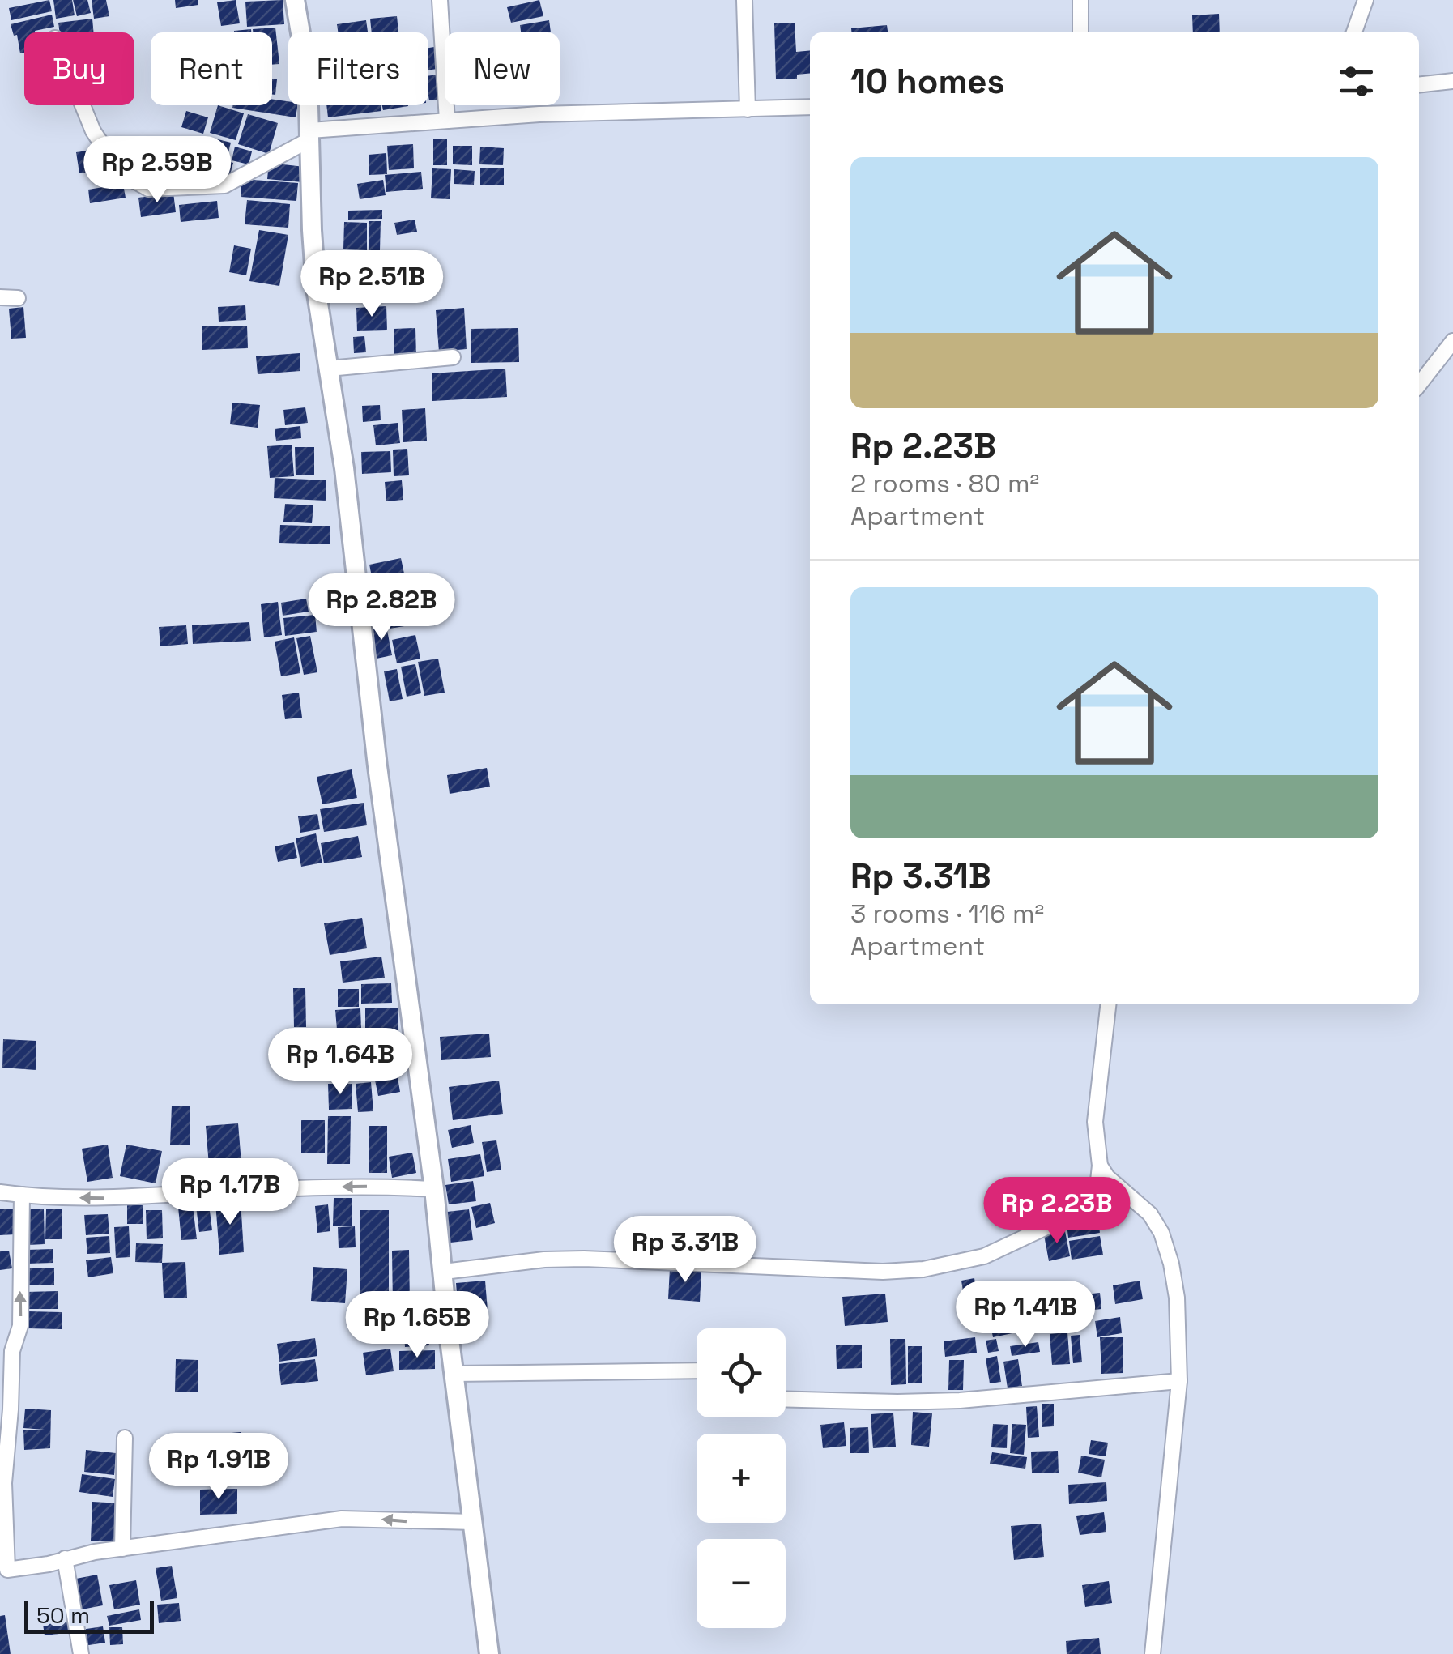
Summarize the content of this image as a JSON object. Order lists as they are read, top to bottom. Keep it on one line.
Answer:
{"scale_bar":"50 m","page":{"chip":["Buy","Rent","Filters","New"],"heading":"10 homes","list":[{"name":"Rp 2.23B","note":"2 rooms · 80 m² · Apartment"},{"name":"Rp 3.31B","note":"3 rooms · 116 m² · Apartment"}],"price":["Rp 2.59B","Rp 2.51B","Rp 2.82B","Rp 1.64B","Rp 1.17B","Rp 2.23B","Rp 3.31B","Rp 1.41B","Rp 1.65B","Rp 1.91B"],"map_buttons":["+","−"],"scale":"50 m"}}
